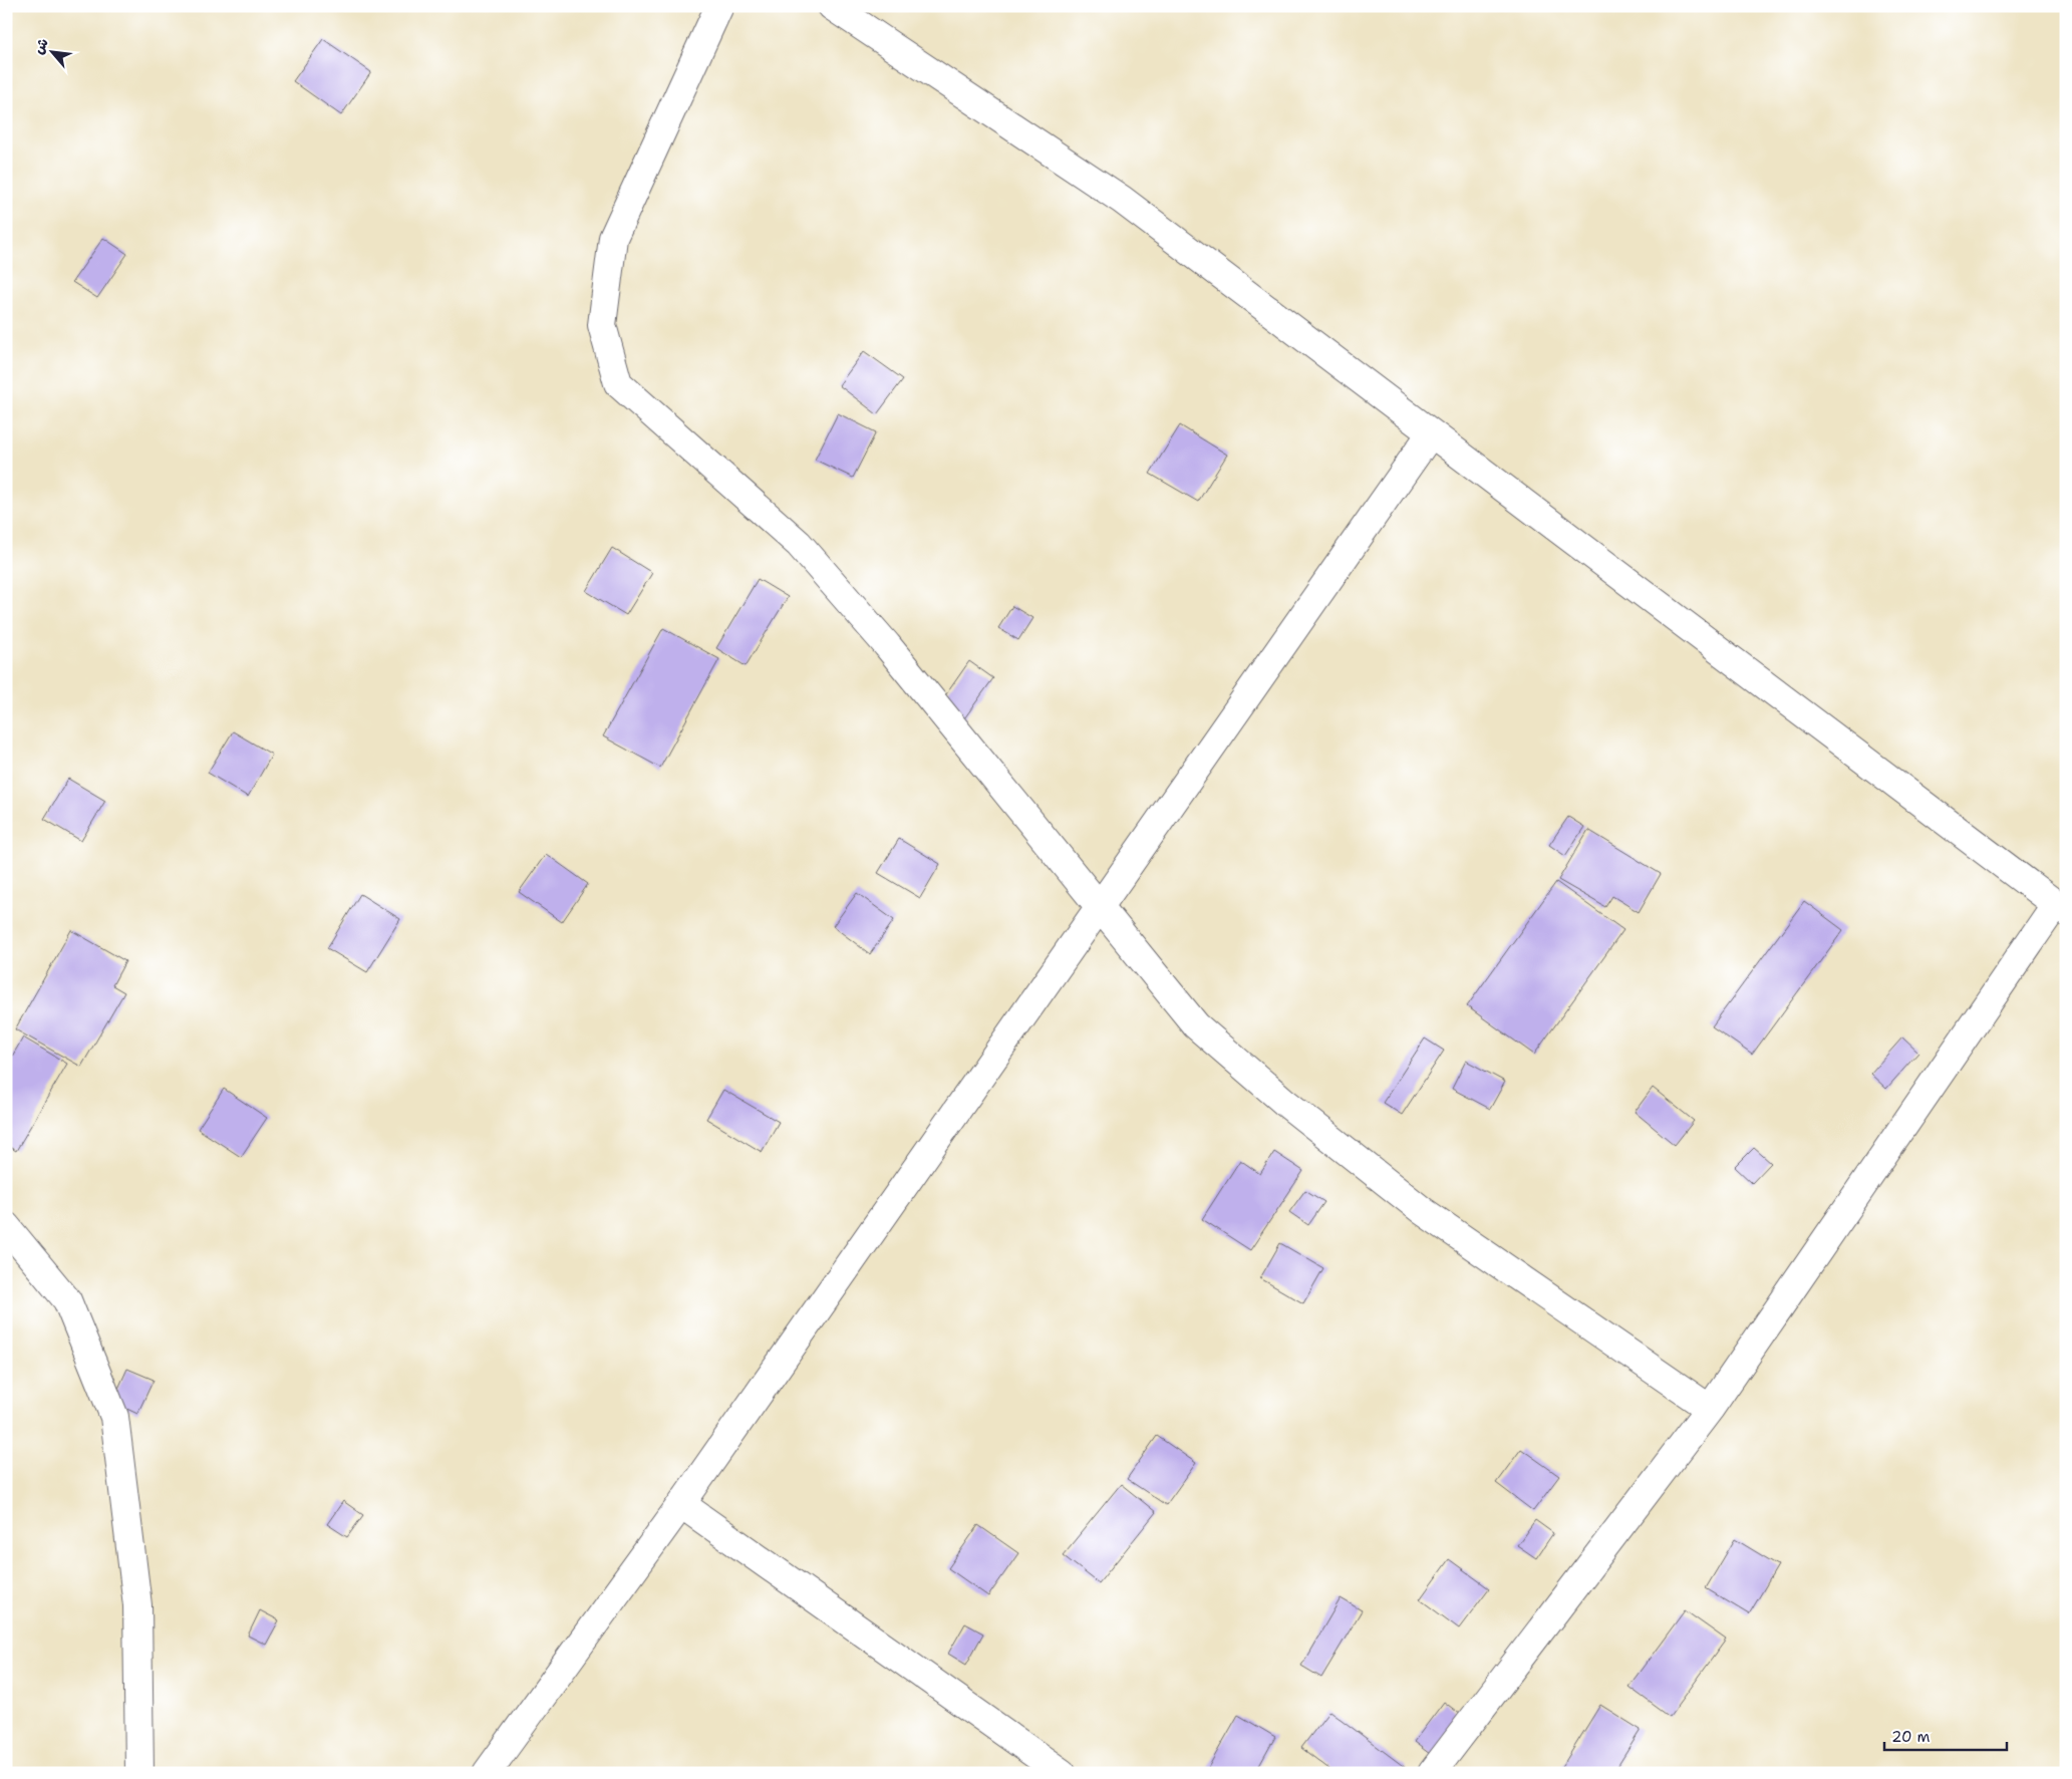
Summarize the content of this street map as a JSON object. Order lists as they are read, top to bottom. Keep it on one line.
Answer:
{"scale_bar":"20 m","north":"top left"}
